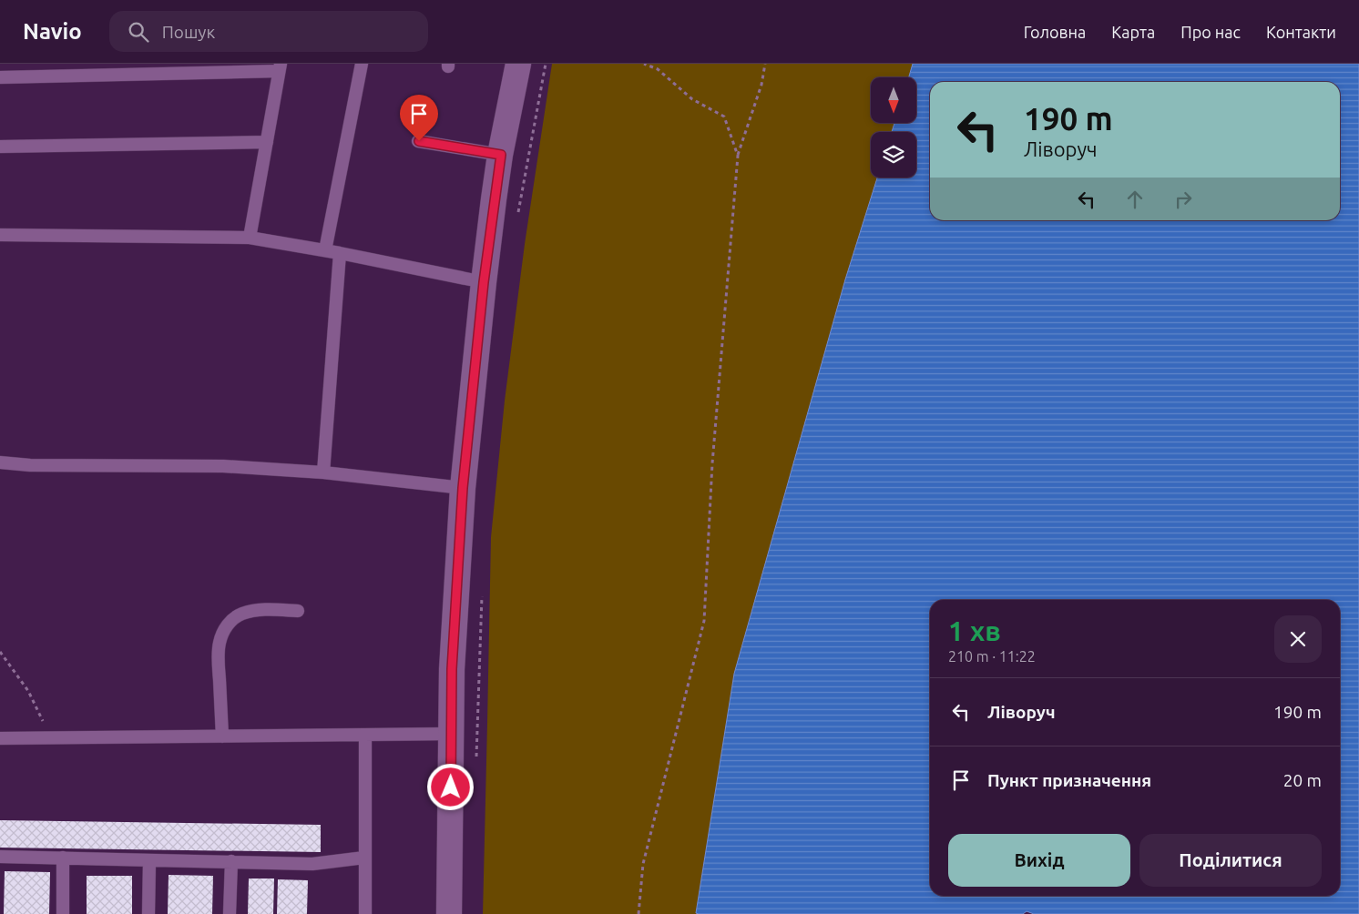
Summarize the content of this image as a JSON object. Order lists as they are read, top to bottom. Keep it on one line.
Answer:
{"north":"bottom","page":{"header":"Navio","search":"Пошук","nav":["Головна","Карта","Про нас","Контакти"],"turn":["190 m","Ліворуч"],"heading":["1 хв","210 m · 11:22"],"list":[{"name":"Ліворуч","value":"190 m"},{"name":"Пункт призначення","value":"20 m"}],"buttons":["Вихід","Поділитися"]}}
